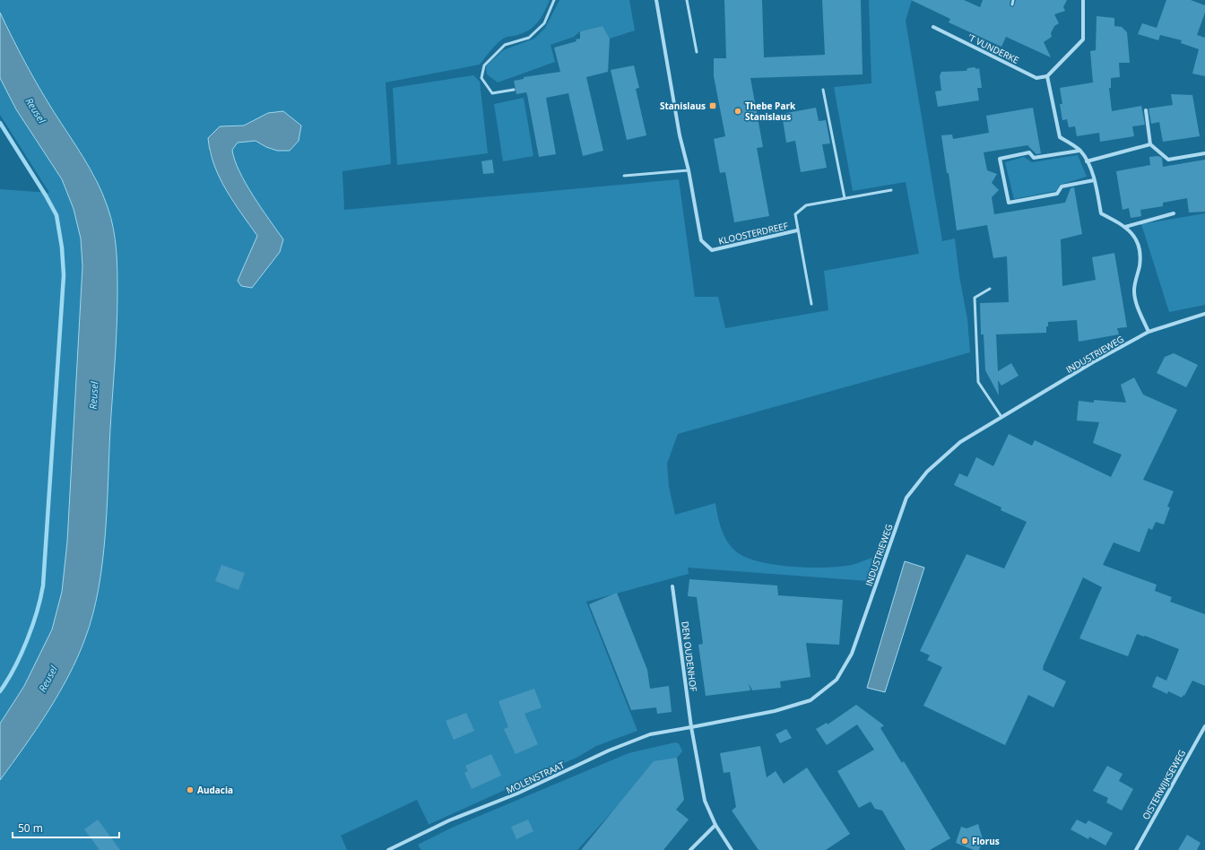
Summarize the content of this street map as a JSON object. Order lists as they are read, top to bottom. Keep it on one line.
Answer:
{"streets":{"street":["'T VUNDERKE","KLOOSTERDREEF","INDUSTRIEWEG","DEN OUDENHOF","MOLENSTRAAT","OISTERWIJKSEWEG"]},"crossings":[["INDUSTRIEWEG","DEN OUDENHOF"],["INDUSTRIEWEG","MOLENSTRAAT"],["DEN OUDENHOF","MOLENSTRAAT"]],"water":["Reusel"],"places":{"transit":["Stanislaus"],"other":["Thebe Park Stanislaus","Audacia","Florus"]},"scale_bar":"50 m"}
